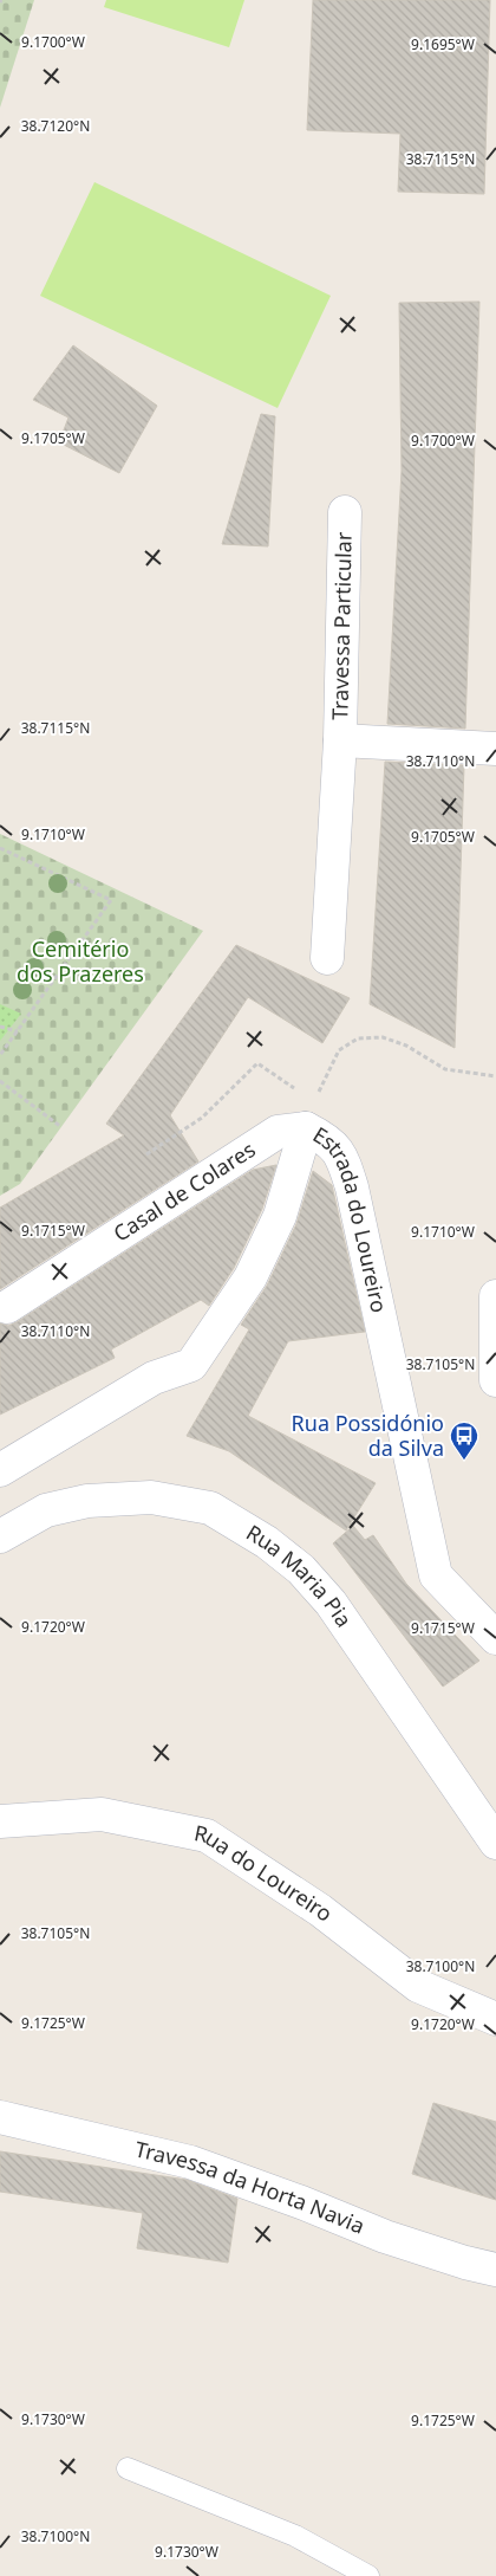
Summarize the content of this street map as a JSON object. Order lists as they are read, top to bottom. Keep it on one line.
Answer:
{"streets":{"street":["Travessa Particular","Casal de Colares","Estrada do Loureiro","Rua Maria Pia","Rua do Loureiro","Travessa da Horta Navia"]},"crossings":[["Casal de Colares","Estrada do Loureiro"]],"parks":["Cemitério dos Prazeres"],"places":{"bus stop":["Rua Possidónio da Silva"]},"coordinates":["9.1700°W","9.1695°W","38.7120°N","38.7115°N","9.1705°W","38.7110°N","9.1710°W","9.1715°W","38.7105°N","9.1720°W","38.7100°N","9.1725°W","9.1730°W"]}
